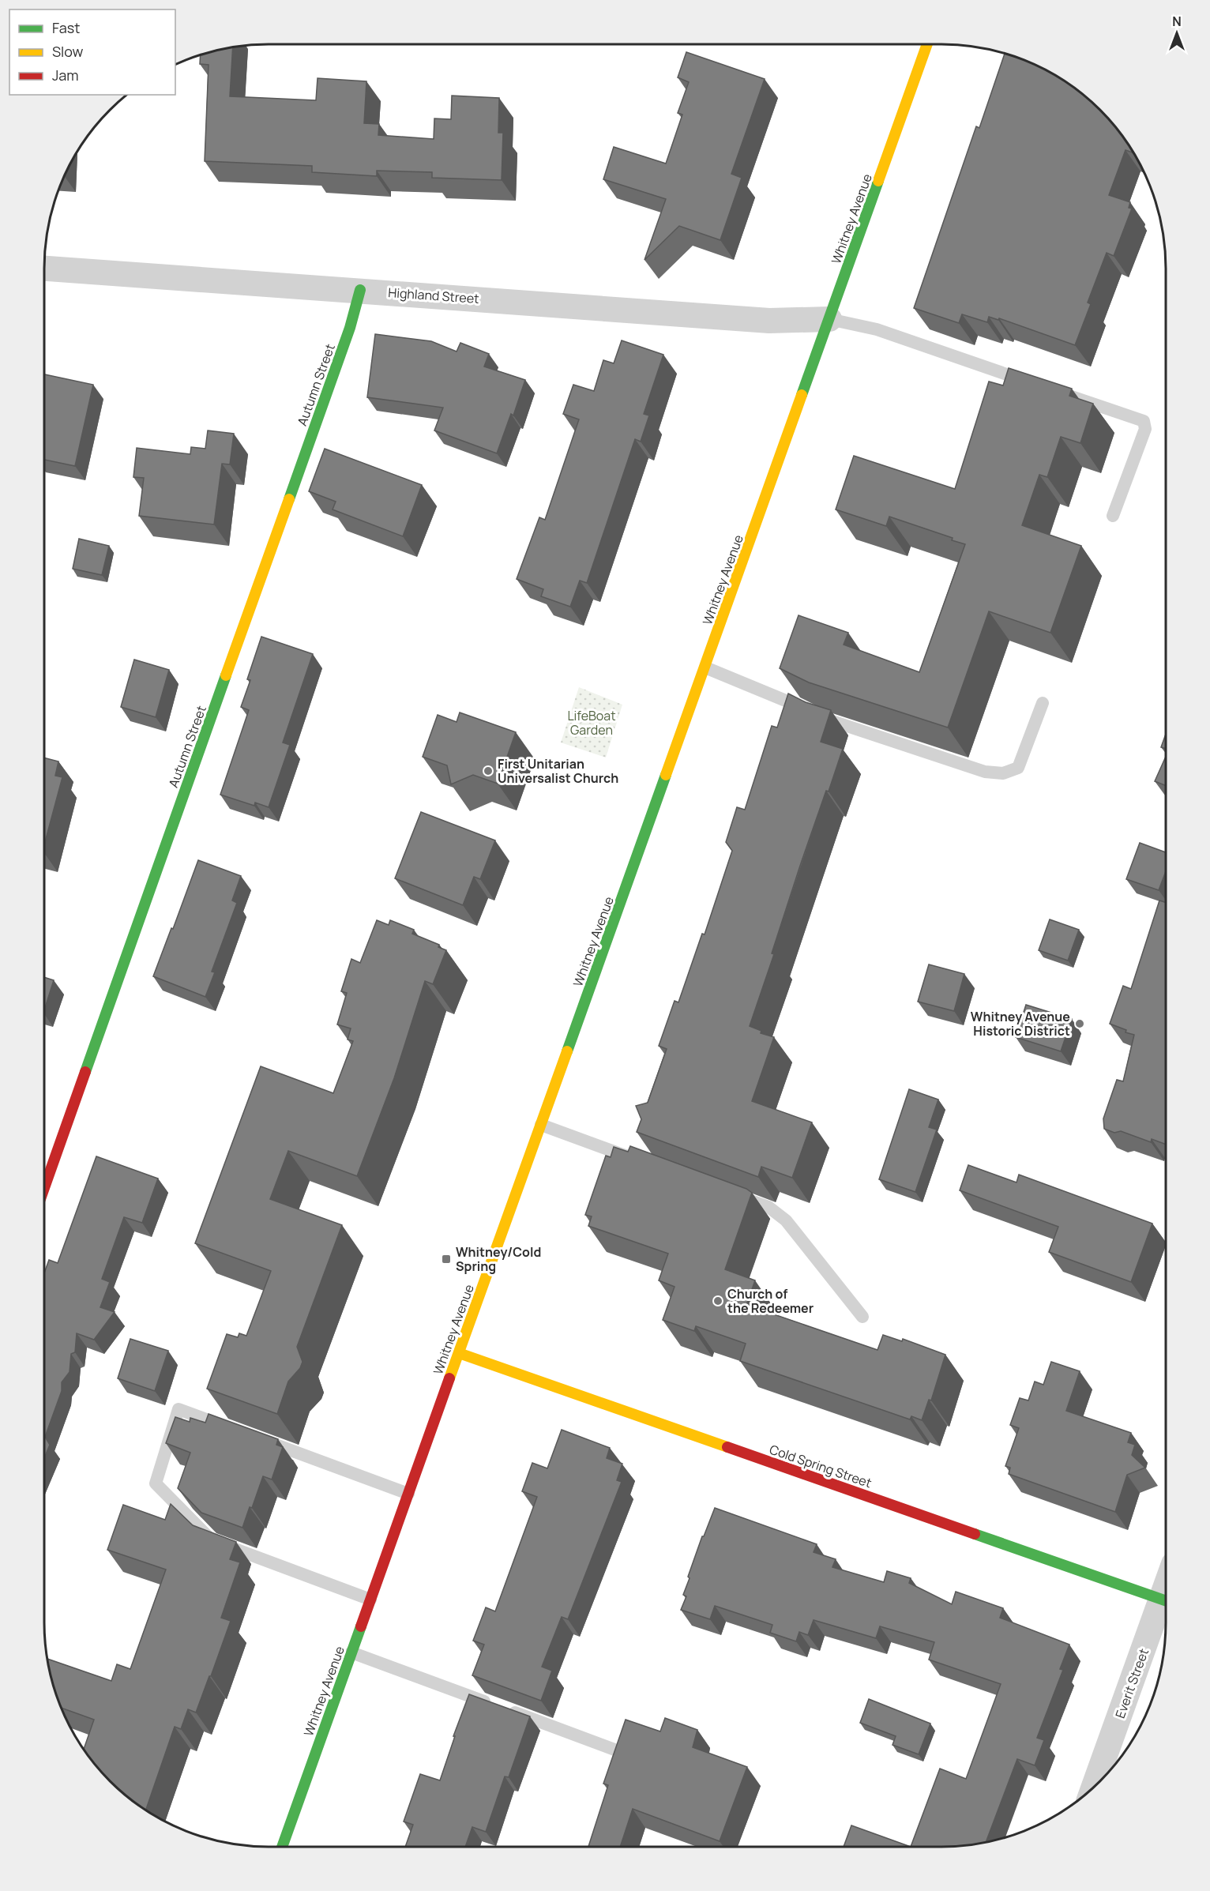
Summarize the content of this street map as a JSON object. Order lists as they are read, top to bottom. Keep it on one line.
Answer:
{"streets":{"main road":["Whitney Avenue","Autumn Street","Cold Spring Street"],"street":["Highland Street","Everit Street"]},"crossings":[["Whitney Avenue","Highland Street"],["Whitney Avenue","Cold Spring Street"],["Highland Street","Autumn Street"]],"parks":["LifeBoat Garden"],"places":{"other":["First Unitarian Universalist Church","Whitney Avenue Historic District","Church of the Redeemer"],"transit":["Whitney/Cold Spring"]},"legend":["Fast","Slow","Jam"],"north":"top"}
